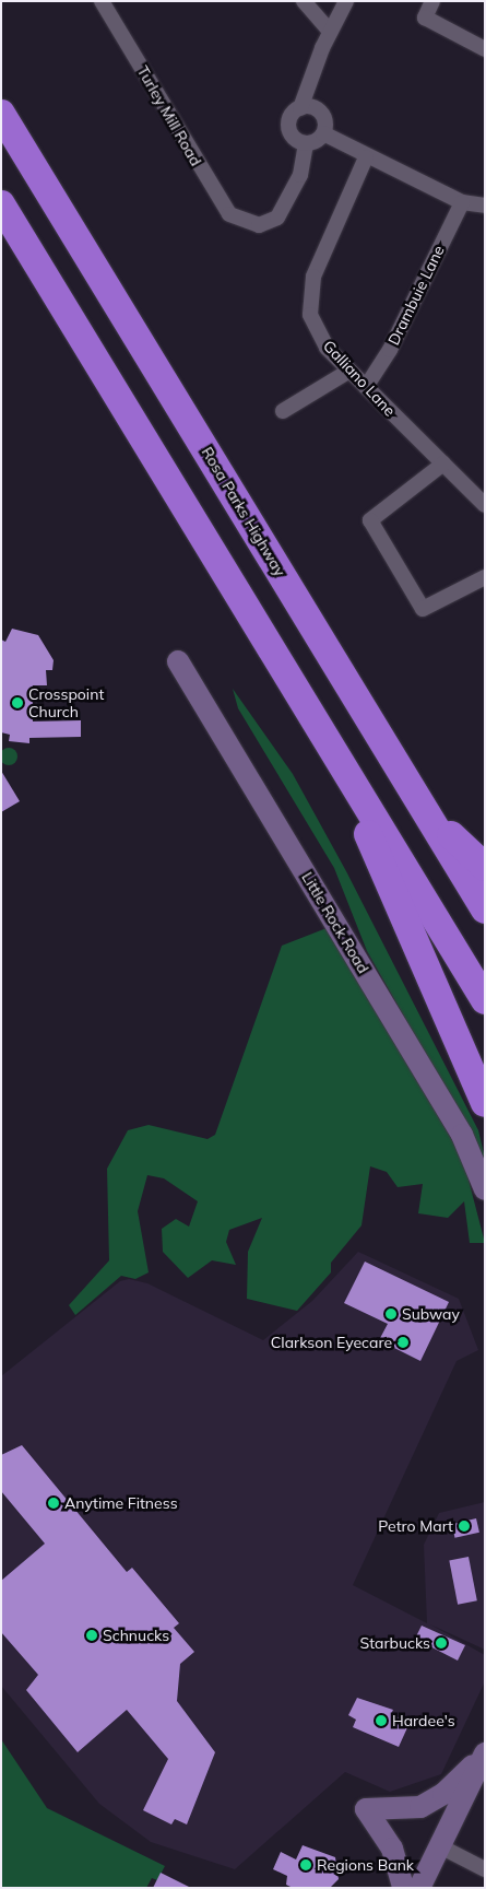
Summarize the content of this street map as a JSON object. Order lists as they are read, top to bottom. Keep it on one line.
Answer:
{"streets":{"highway":["Rosa Parks Highway"],"street":["Turley Mill Road","Drambuie Lane","Galliano Lane","Little Rock Road"]},"crossings":[["Drambuie Lane","Galliano Lane"]],"places":["Crosspoint Church","Subway","Clarkson Eyecare","Anytime Fitness","Petro Mart","Schnucks","Starbucks","Hardee's","Regions Bank"]}
